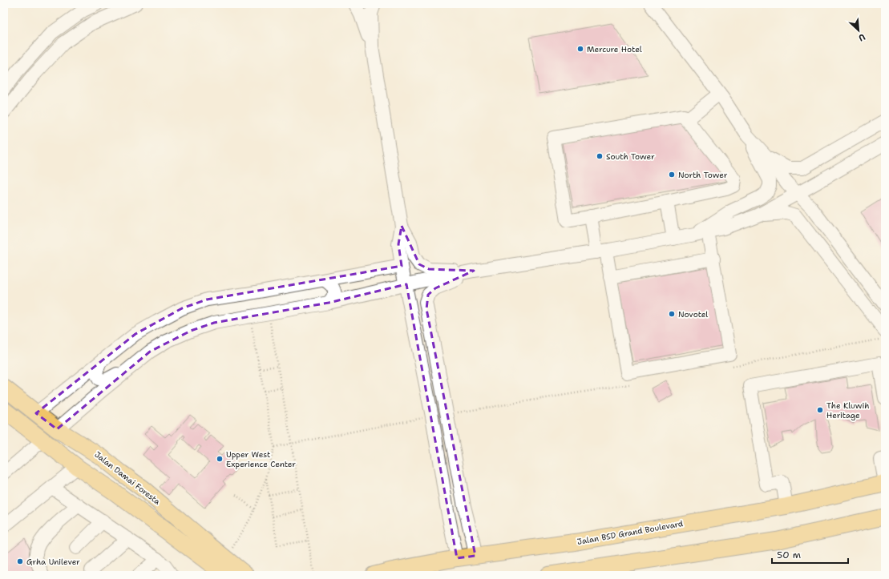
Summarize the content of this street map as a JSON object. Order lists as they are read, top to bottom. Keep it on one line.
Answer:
{"streets":{"main road":["Jalan Damai Foresta","Jalan BSD Grand Boulevard"]},"places":["Mercure Hotel","South Tower","North Tower","Novotel","The Kluwih Heritage","Upper West Experience Center","Grha Unilever"],"scale_bar":"50 m","north":"bottom right"}
